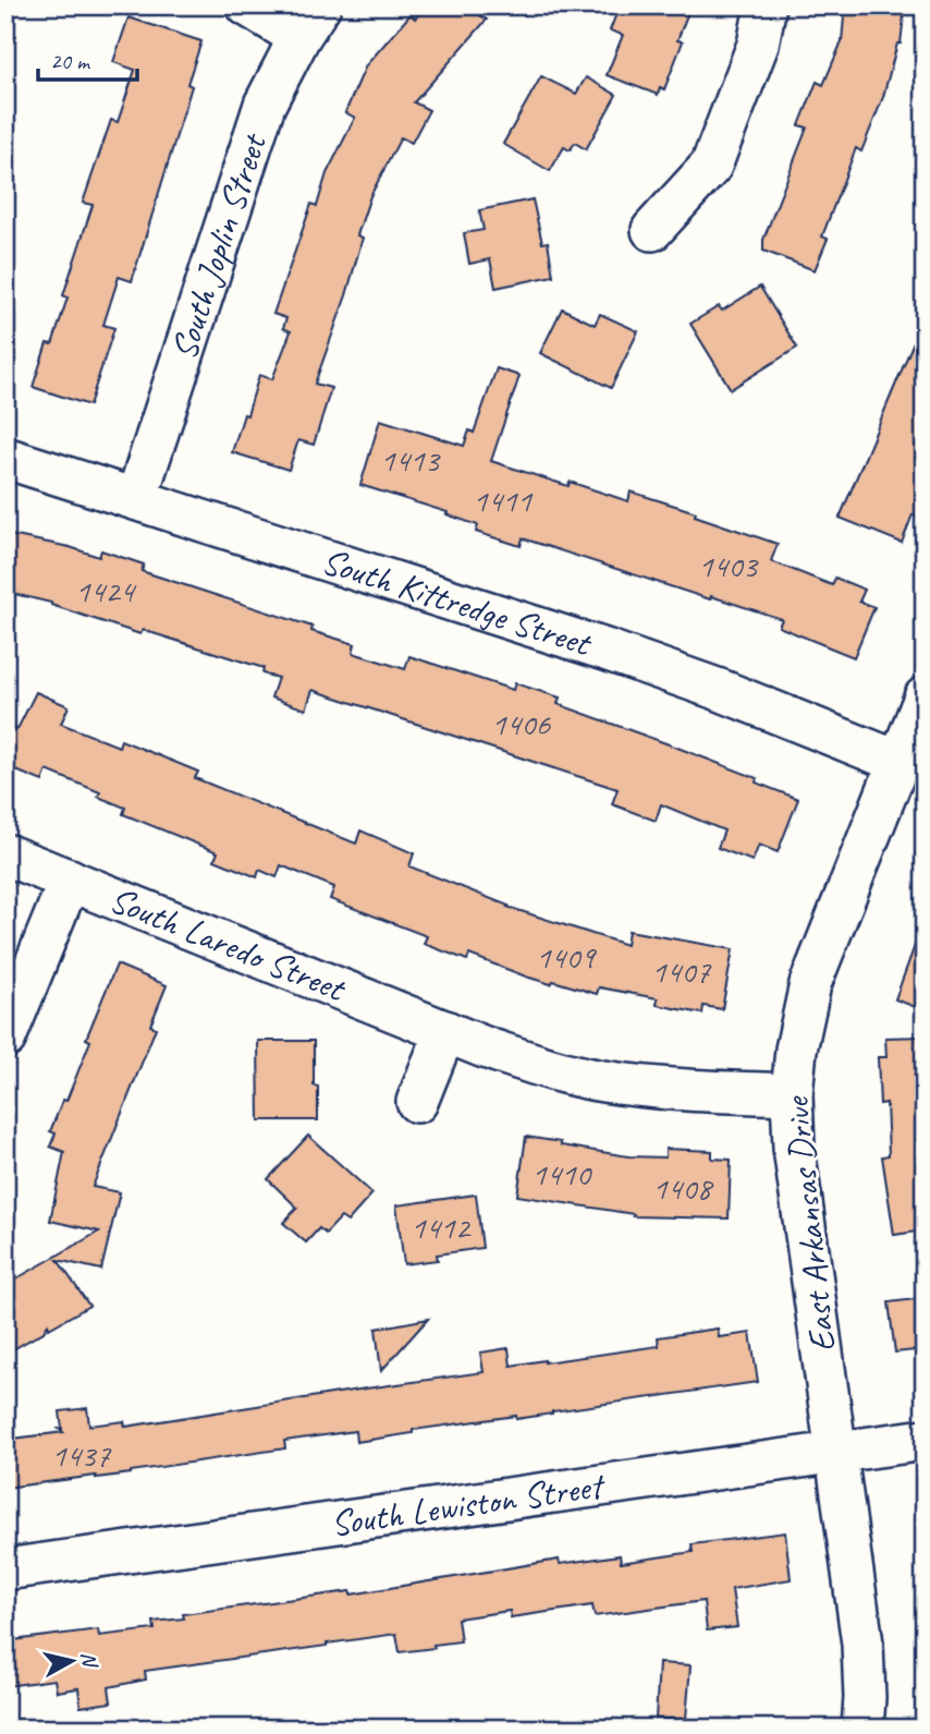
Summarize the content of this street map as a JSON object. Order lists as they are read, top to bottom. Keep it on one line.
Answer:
{"streets":{"street":["South Joplin Street","South Kittredge Street","South Laredo Street","East Arkansas Drive","South Lewiston Street"]},"crossings":[["South Joplin Street","South Kittredge Street"],["South Kittredge Street","East Arkansas Drive"],["South Laredo Street","East Arkansas Drive"],["East Arkansas Drive","South Lewiston Street"]],"house_numbers":["1413","1411","1403","1424","1406","1409","1407","1410","1408","1412","1437"],"scale_bar":"20 m","north":"right"}
